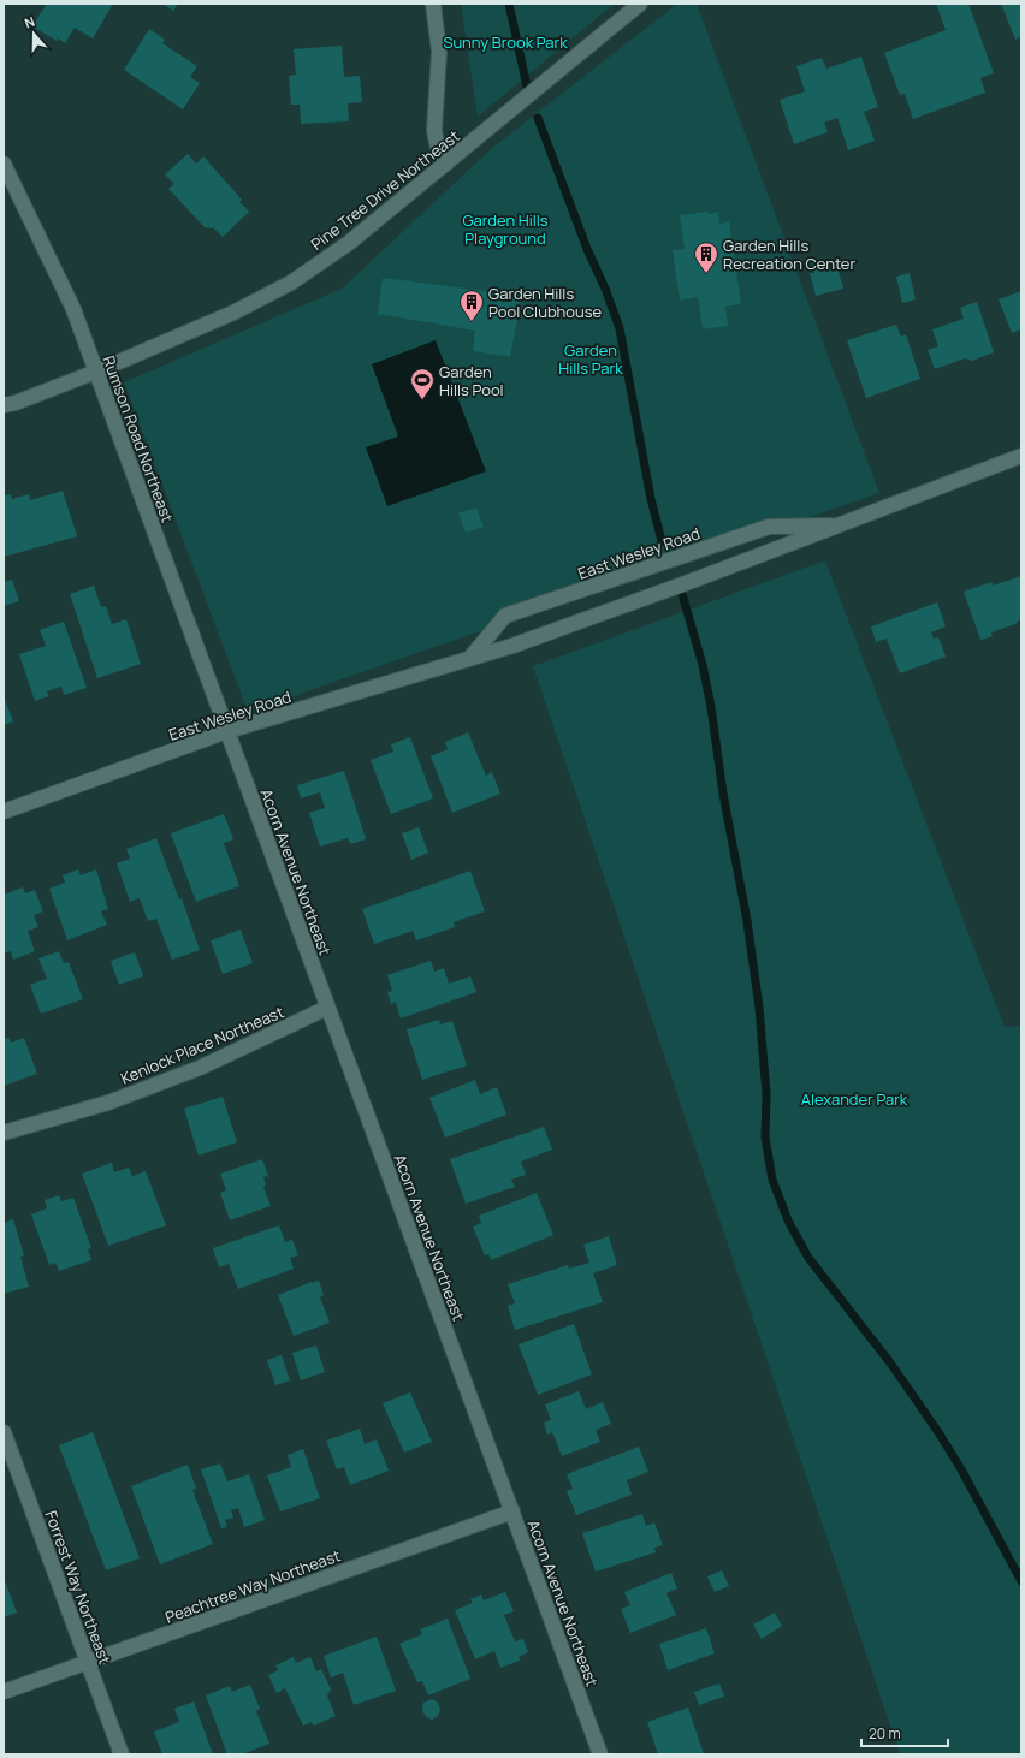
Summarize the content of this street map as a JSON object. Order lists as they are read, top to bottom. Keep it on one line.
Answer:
{"streets":{"street":["Pine Tree Drive Northeast","Rumson Road Northeast","East Wesley Road","Acorn Avenue Northeast","Kenlock Place Northeast","Peachtree Way Northeast","Forrest Way Northeast"]},"crossings":[["Pine Tree Drive Northeast","Rumson Road Northeast"],["Rumson Road Northeast","East Wesley Road"],["Rumson Road Northeast","Acorn Avenue Northeast"],["East Wesley Road","Acorn Avenue Northeast"],["Acorn Avenue Northeast","Kenlock Place Northeast"],["Acorn Avenue Northeast","Peachtree Way Northeast"],["Peachtree Way Northeast","Forrest Way Northeast"]],"parks":["Sunny Brook Park","Garden Hills Playground","Garden Hills Park","Alexander Park"],"places":{"building":["Garden Hills Recreation Center","Garden Hills Pool Clubhouse"],"sports":["Garden Hills Pool"]},"scale_bar":"20 m","north":"top"}
